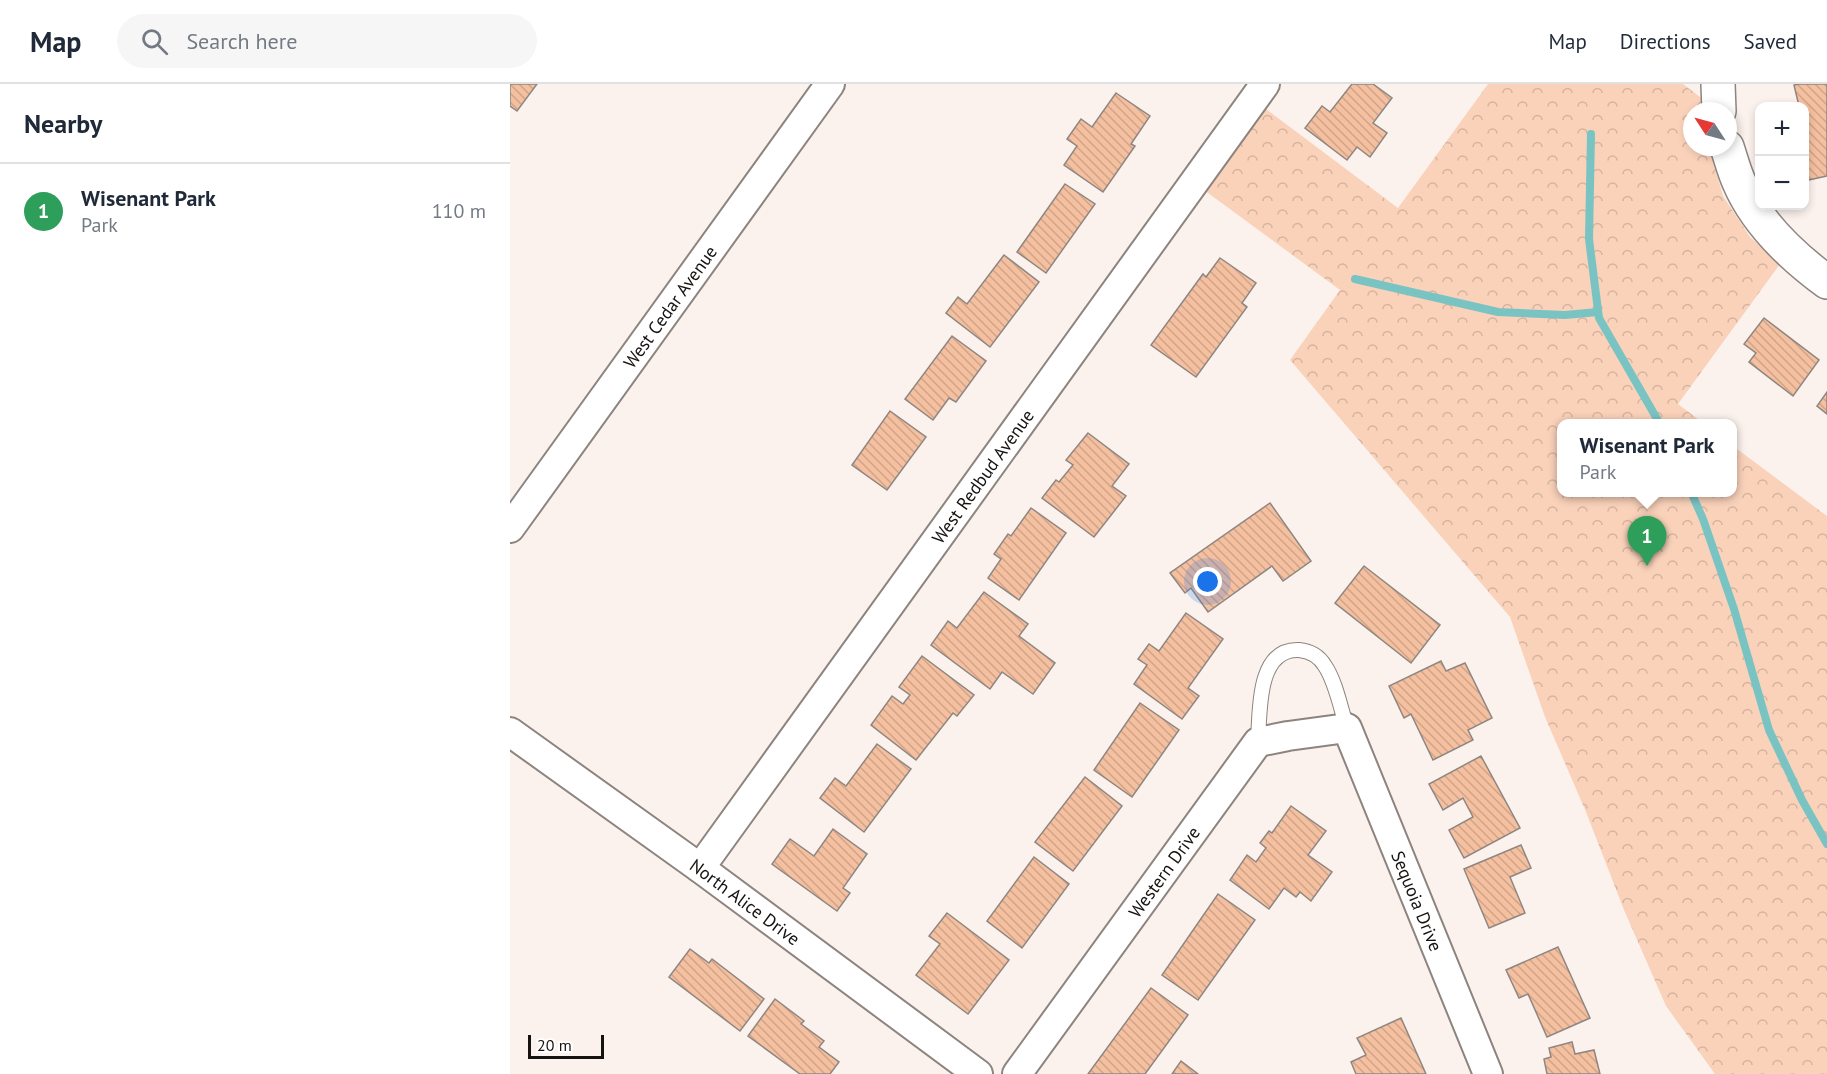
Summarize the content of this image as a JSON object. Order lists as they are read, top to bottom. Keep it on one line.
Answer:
{"streets":{"street":["West Cedar Avenue","West Redbud Avenue","Western Drive","Sequoia Drive","North Alice Drive"]},"crossings":[["West Redbud Avenue","North Alice Drive"]],"scale_bar":"20 m","north":"top left","page":{"header":"Map","search":"Search here","nav":["Map","Directions","Saved"],"heading":"Nearby","map_buttons":["+","−"],"list":[{"mark":"1","name":"Wisenant Park","note":"Park","value":"110 m"}],"popup":["Wisenant Park","Park"],"pins":"1","scale":"20 m"}}
